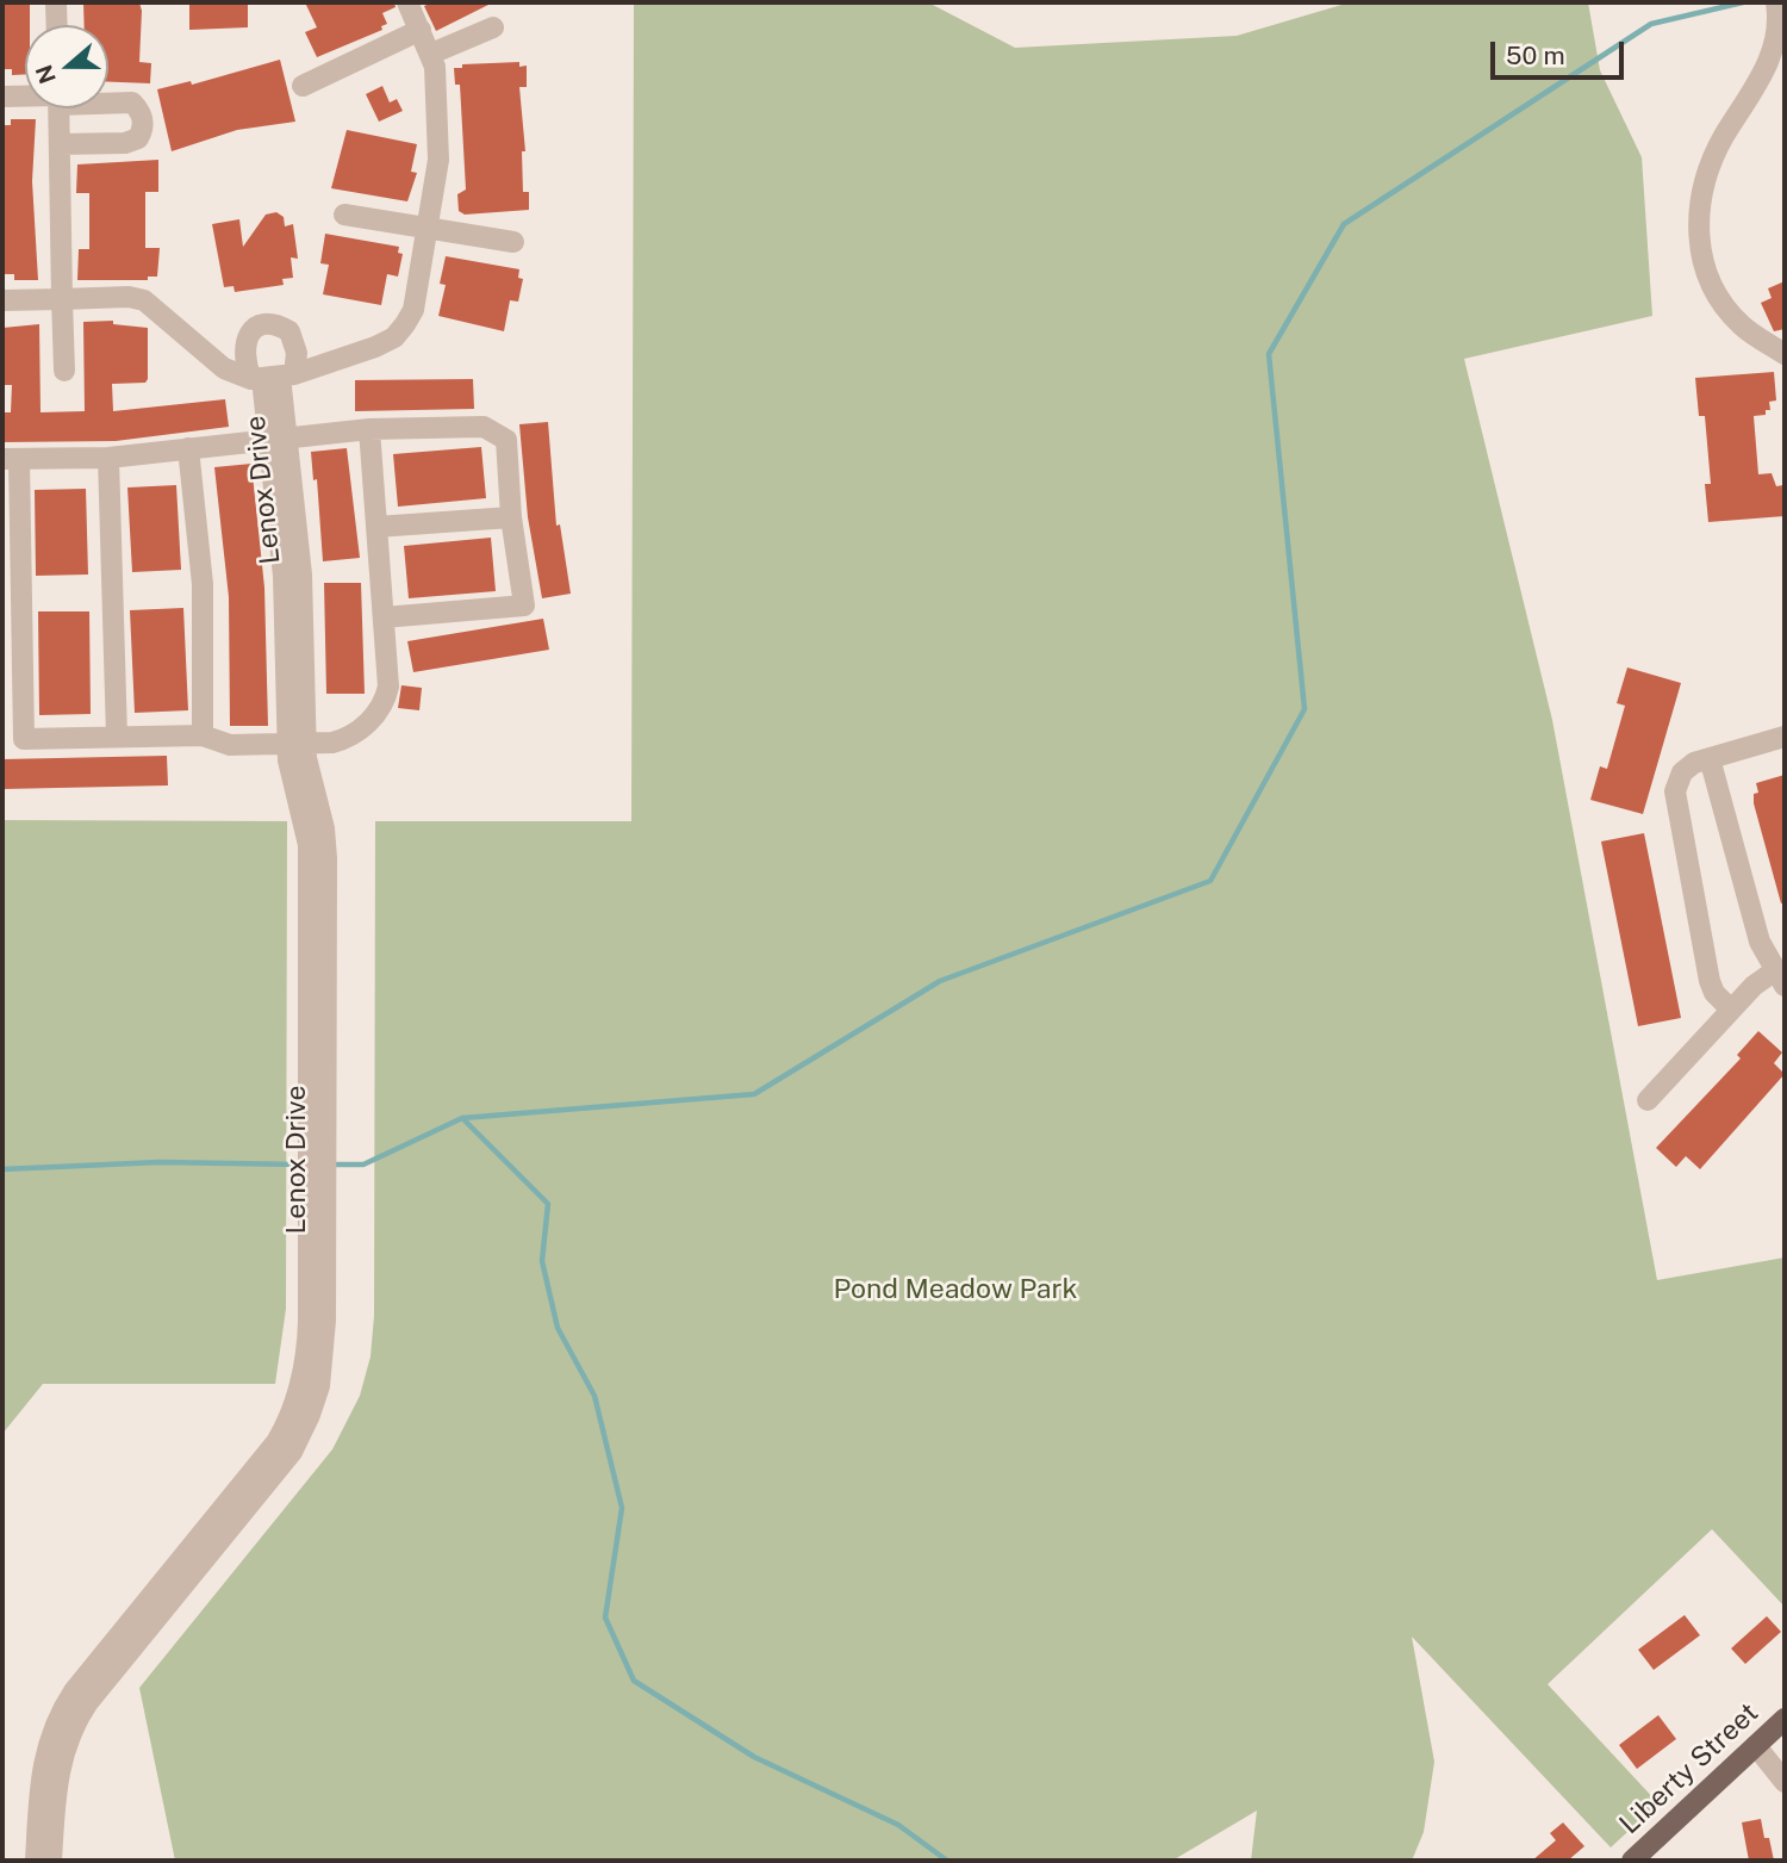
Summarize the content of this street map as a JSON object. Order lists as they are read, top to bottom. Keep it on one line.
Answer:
{"streets":{"main road":["Liberty Street"],"street":["Lenox Drive"]},"parks":["Pond Meadow Park"],"scale_bar":"50 m","north":"left"}
